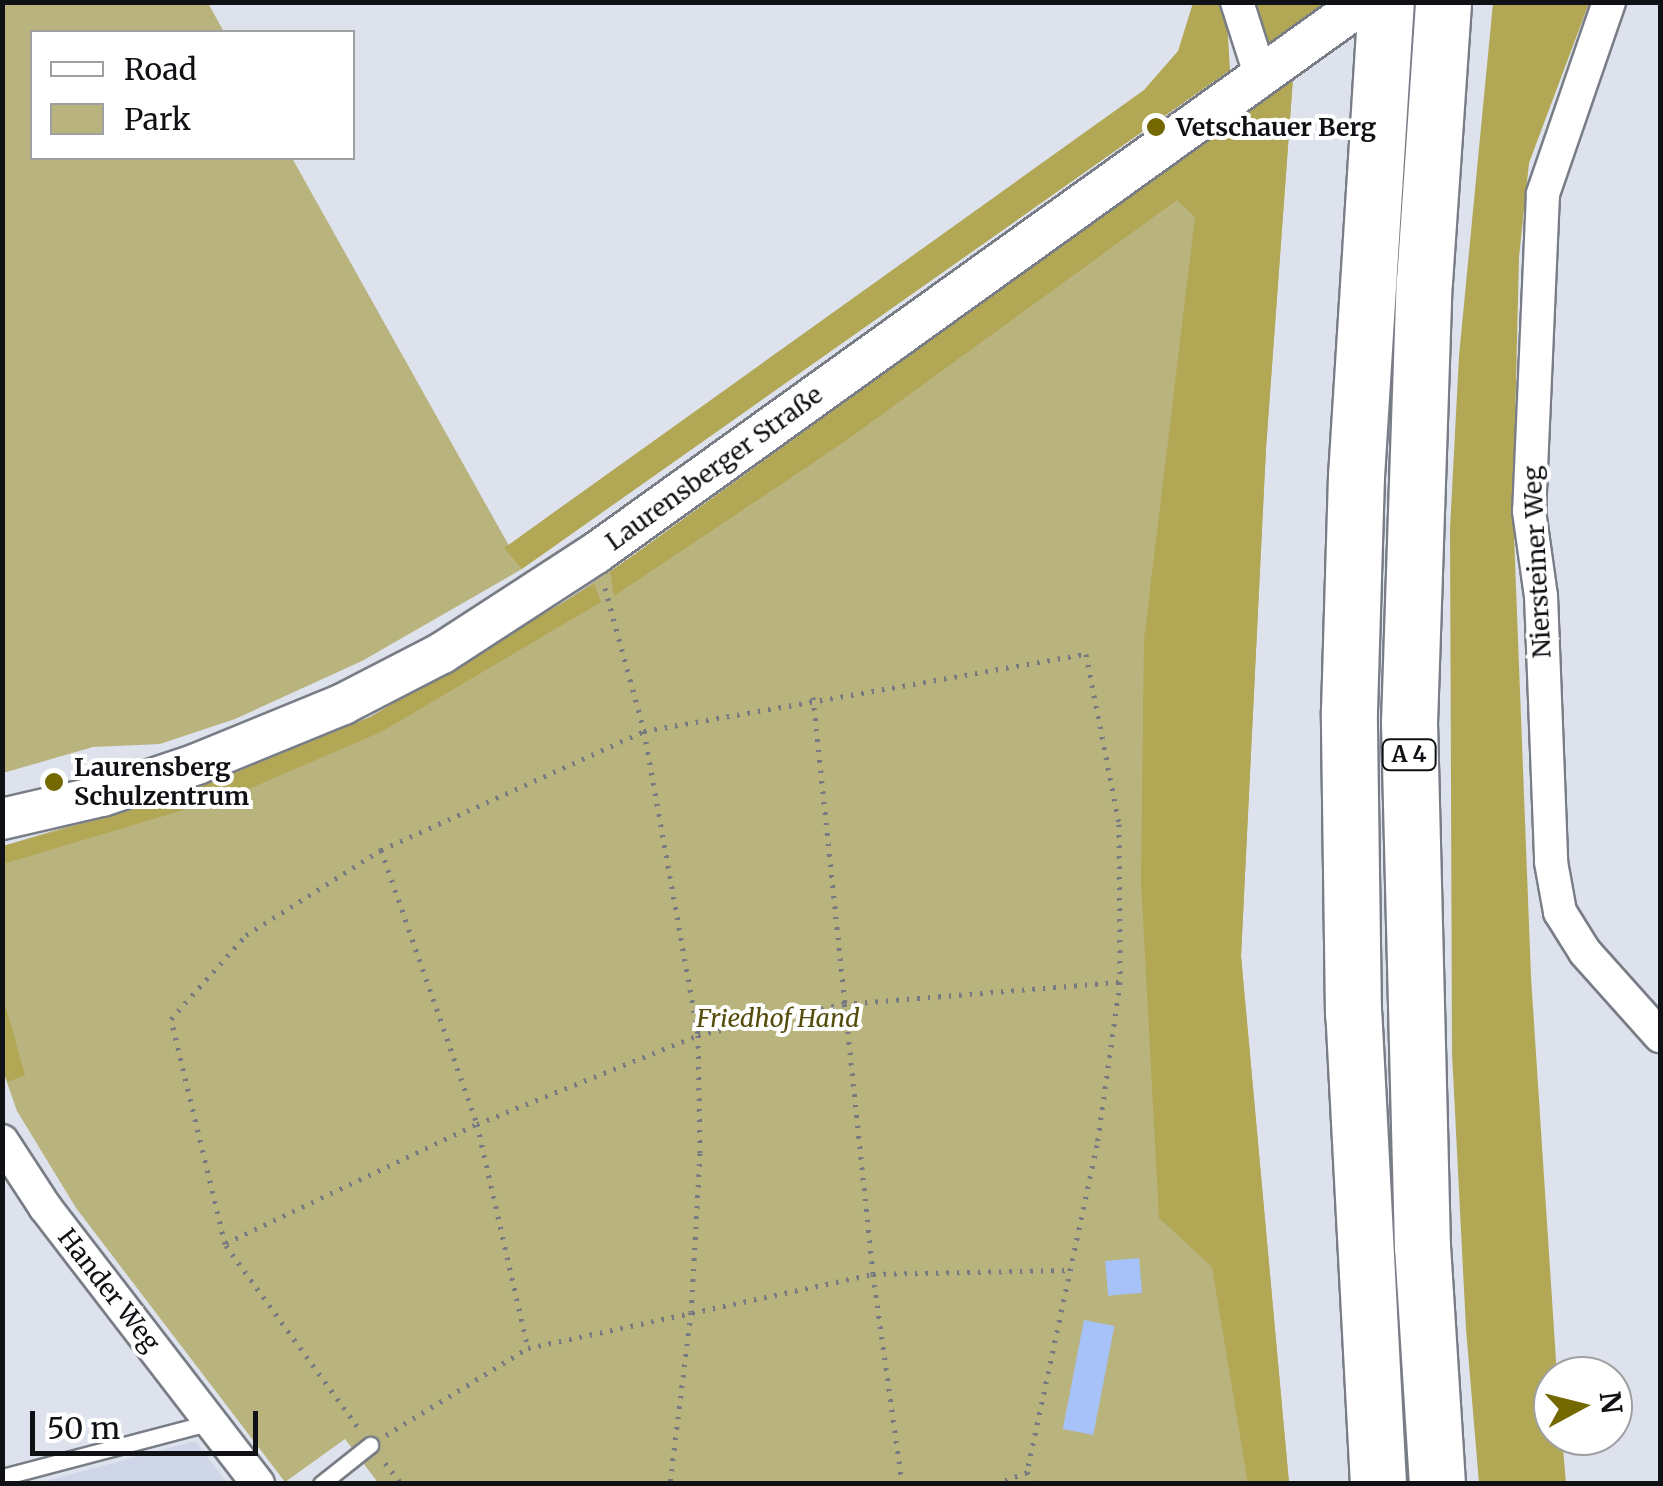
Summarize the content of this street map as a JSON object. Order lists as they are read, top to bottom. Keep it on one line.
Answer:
{"streets":{"highway":["A 4"],"street":["Laurensberger Straße","Niersteiner Weg","Hander Weg"]},"parks":["Friedhof Hand"],"places":["Vetschauer Berg","Laurensberg Schulzentrum"],"legend":["Road","Park"],"scale_bar":"50 m","north":"right"}
